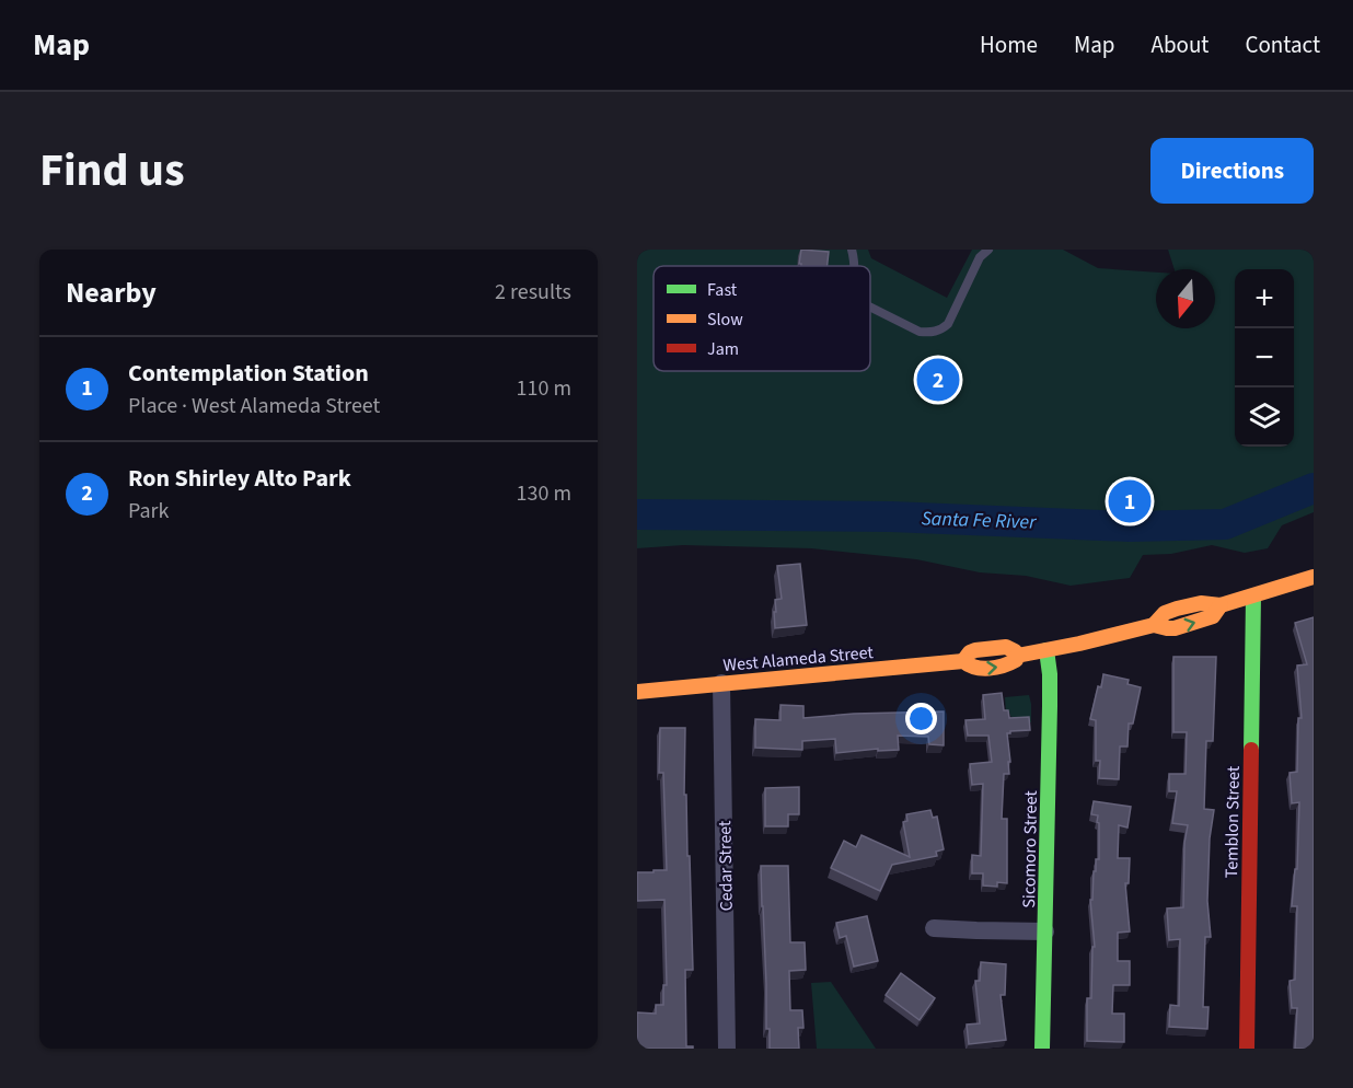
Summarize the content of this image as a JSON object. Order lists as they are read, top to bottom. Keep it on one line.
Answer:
{"streets":{"street":["West Alameda Street","Temblon Street","Sicomoro Street","Cedar Street"]},"crossings":[["West Alameda Street","Temblon Street"],["West Alameda Street","Sicomoro Street"],["West Alameda Street","Cedar Street"]],"water":["Santa Fe River"],"legend":["Fast","Slow","Jam"],"north":"bottom","page":{"header":"Map","nav":["Home","Map","About","Contact"],"title":"Find us","buttons":"Directions","heading":["Nearby","2 results"],"map_buttons":["+","−"],"list":[{"mark":"1","name":"Contemplation Station","note":"Place · West Alameda Street","value":"110 m"},{"mark":"2","name":"Ron Shirley Alto Park","note":"Park","value":"130 m"}],"pins":["2","1"]}}
